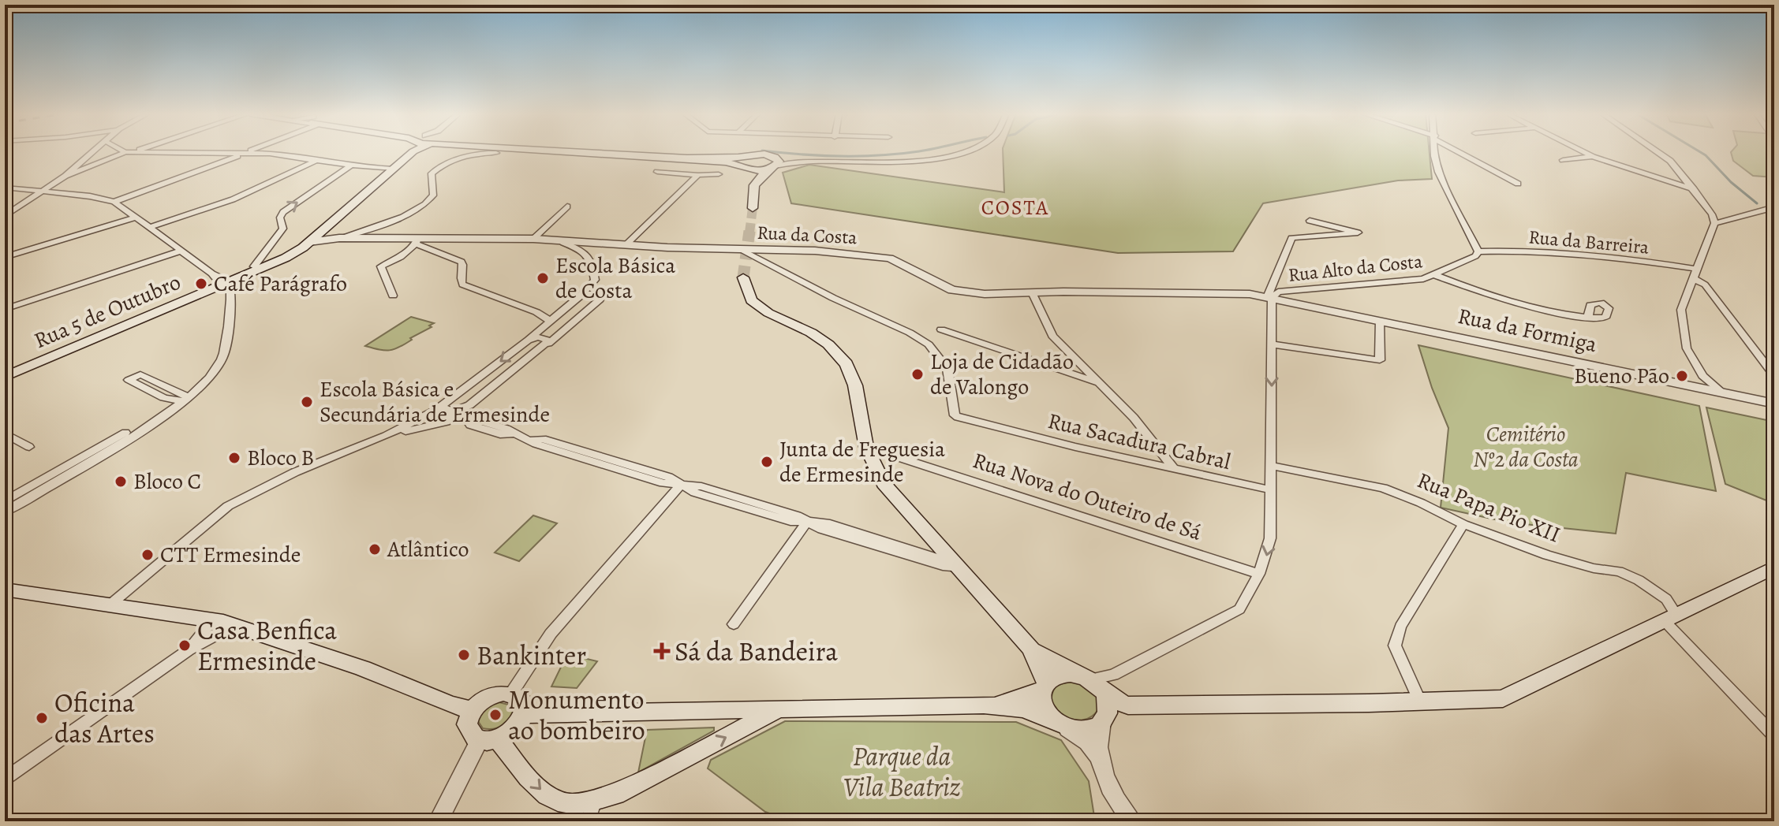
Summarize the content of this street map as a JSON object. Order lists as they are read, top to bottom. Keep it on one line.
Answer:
{"streets":{"main road":["Rua 5 de Outubro"],"street":["Rua da Costa","Rua da Barreira","Rua Alto da Costa","Rua da Formiga","Rua Sacadura Cabral","Rua Nova do Outeiro de Sá","Rua Papa Pio XII"]},"crossings":[["Rua da Costa","Rua Alto da Costa"],["Rua da Costa","Rua 5 de Outubro"],["Rua da Costa","Rua da Formiga"],["Rua da Costa","Rua Sacadura Cabral"],["Rua da Barreira","Rua Alto da Costa"],["Rua Alto da Costa","Rua da Formiga"]],"districts":["COSTA"],"parks":["Cemitério Nº2 da Costa","Parque da Vila Beatriz"],"places":{"other":["Escola Básica de Costa","Café Parágrafo","Loja de Cidadão de Valongo","Bueno Pão","Escola Básica e Secundária de Ermesinde","Bloco B","Junta de Freguesia de Ermesinde","Bloco C","Atlântico","CTT Ermesinde","Casa Benfica Ermesinde","Bankinter","Monumento ao bombeiro","Oficina das Artes"],"health":["Sá da Bandeira"]}}
